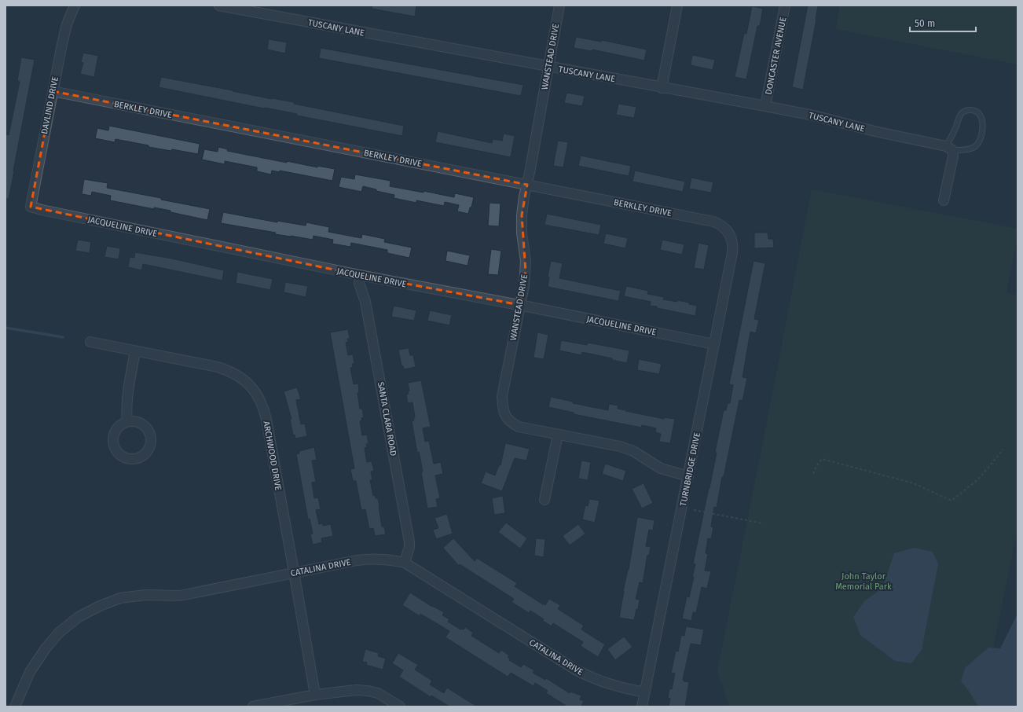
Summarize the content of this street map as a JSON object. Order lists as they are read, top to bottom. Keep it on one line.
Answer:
{"streets":{"street":["TUSCANY LANE","DONCASTER AVENUE","WANSTEAD DRIVE","DAVLIND DRIVE","BERKLEY DRIVE","JACQUELINE DRIVE","SANTA CLARA ROAD","ARCHWOOD DRIVE","TURNBRIDGE DRIVE","CATALINA DRIVE"]},"crossings":[["TUSCANY LANE","DONCASTER AVENUE"],["TUSCANY LANE","WANSTEAD DRIVE"],["WANSTEAD DRIVE","BERKLEY DRIVE"],["WANSTEAD DRIVE","JACQUELINE DRIVE"],["WANSTEAD DRIVE","TURNBRIDGE DRIVE"],["DAVLIND DRIVE","BERKLEY DRIVE"],["DAVLIND DRIVE","JACQUELINE DRIVE"],["BERKLEY DRIVE","TURNBRIDGE DRIVE"],["JACQUELINE DRIVE","SANTA CLARA ROAD"],["JACQUELINE DRIVE","TURNBRIDGE DRIVE"],["SANTA CLARA ROAD","CATALINA DRIVE"],["ARCHWOOD DRIVE","CATALINA DRIVE"],["TURNBRIDGE DRIVE","CATALINA DRIVE"]],"parks":["John Taylor Memorial Park"],"scale_bar":"50 m"}
